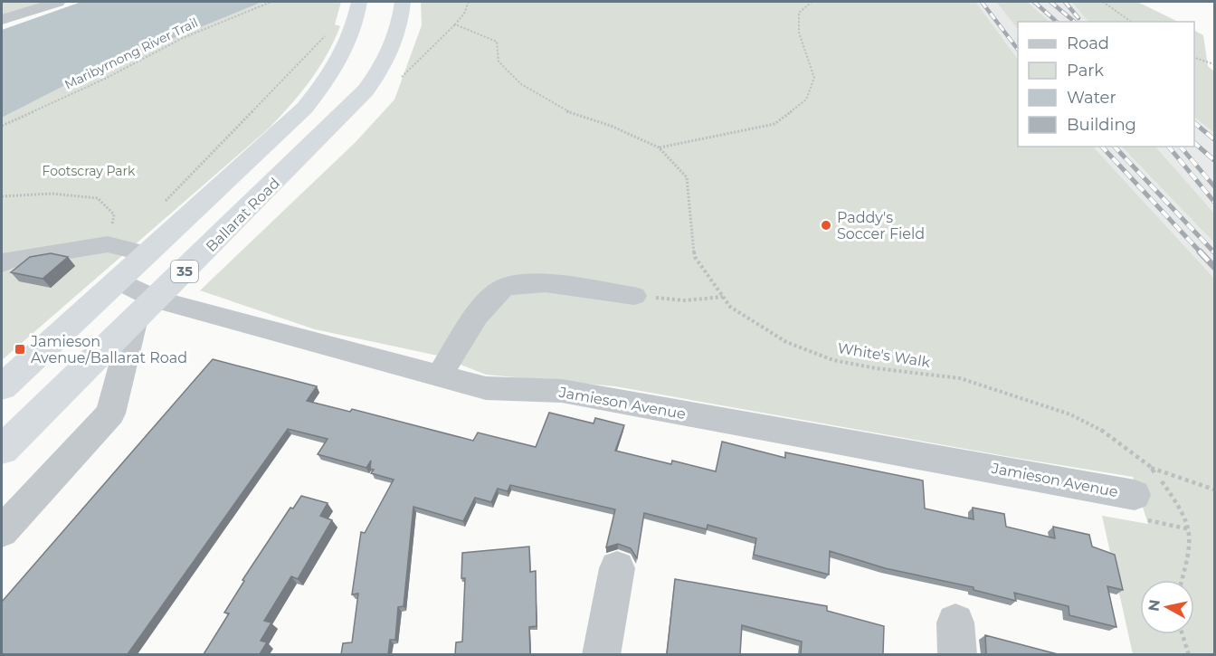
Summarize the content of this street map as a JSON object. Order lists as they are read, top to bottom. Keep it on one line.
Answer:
{"streets":{"highway":["Ballarat Road","35"],"street":["Jamieson Avenue"],"path":["Maribyrnong River Trail","White's Walk"]},"crossings":[["Ballarat Road","Jamieson Avenue"],["35","Jamieson Avenue"]],"parks":["Footscray Park"],"places":{"other":["Paddy's Soccer Field"],"transit":["Jamieson Avenue/Ballarat Road"]},"legend":["Road","Park","Water","Building"],"north":"left"}
